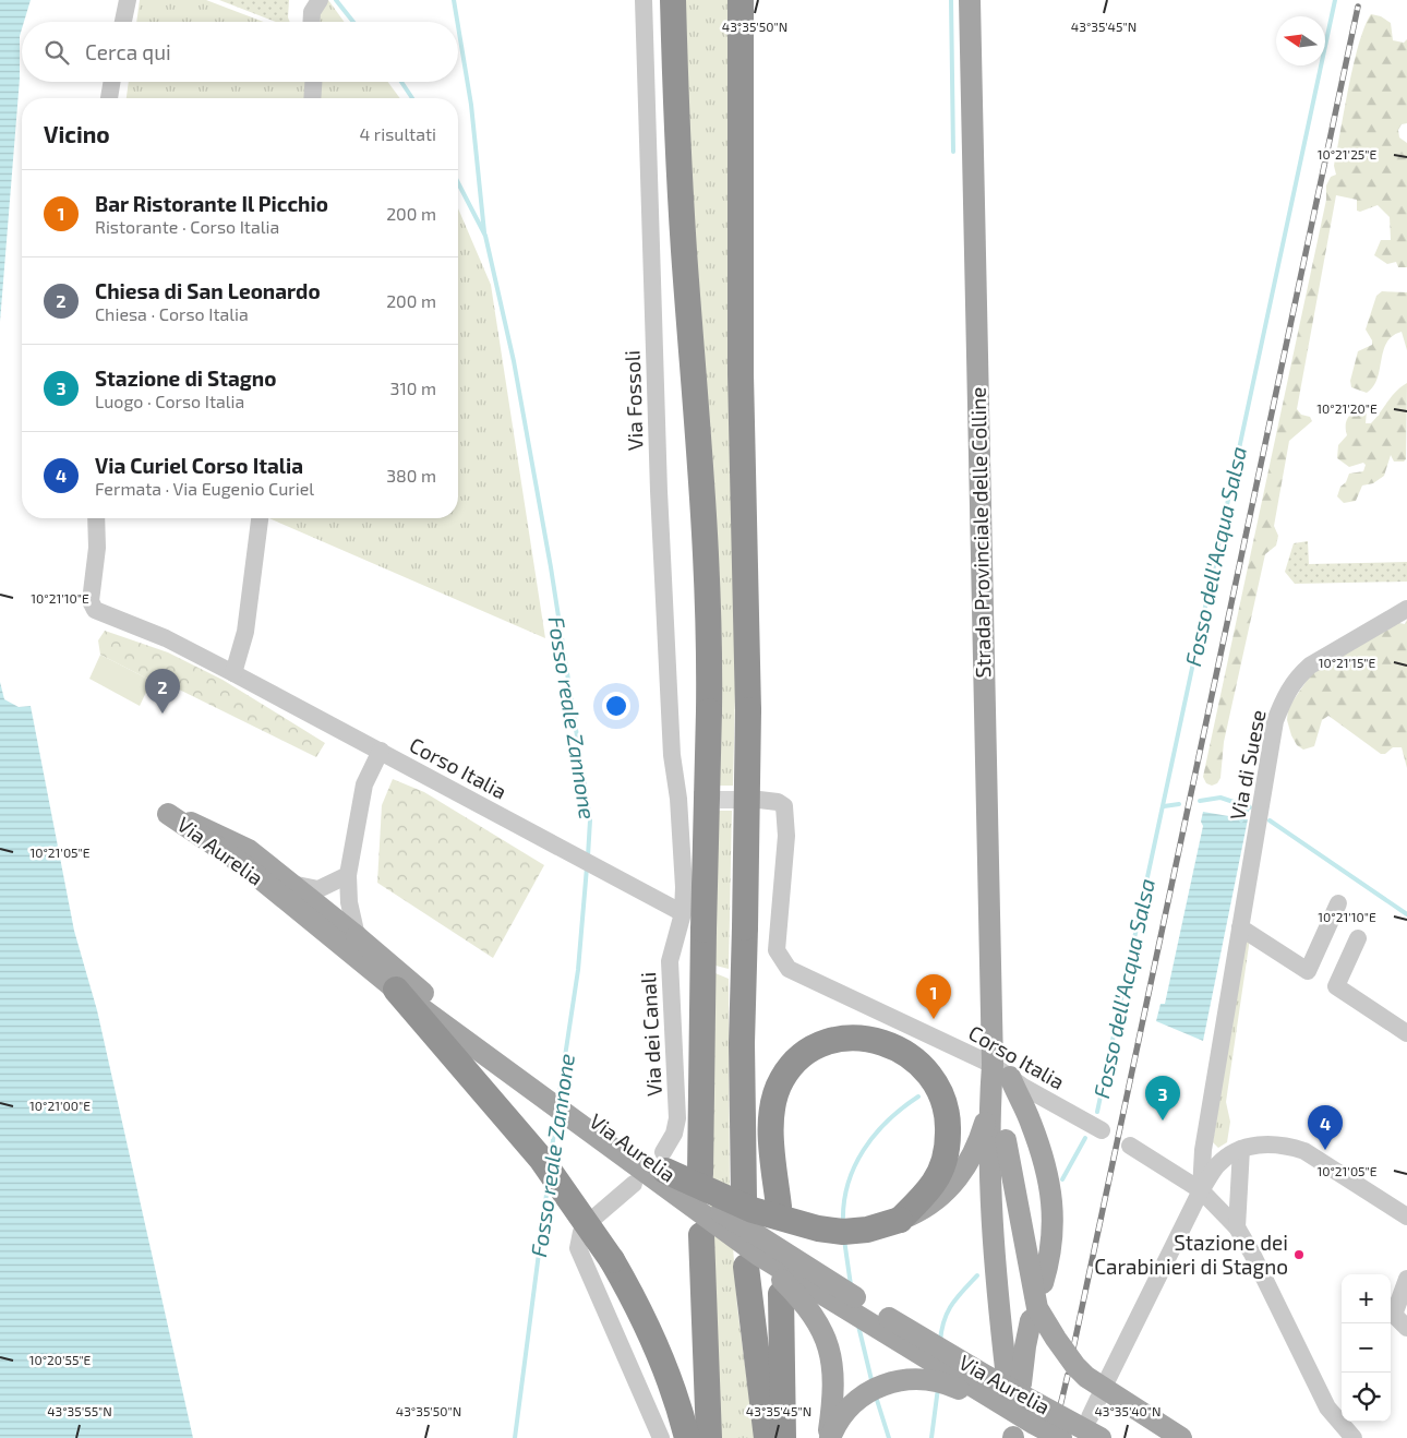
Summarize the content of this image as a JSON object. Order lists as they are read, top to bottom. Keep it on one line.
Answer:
{"streets":{"main road":["Strada Provinciale delle Colline","Via Aurelia"],"street":["Via Fossoli","Via di Suese","Corso Italia","Via dei Canali"]},"crossings":[["Via Fossoli","Corso Italia"],["Via Fossoli","Via dei Canali"],["Strada Provinciale delle Colline","Corso Italia"],["Corso Italia","Via dei Canali"],["Via Aurelia","Via dei Canali"]],"water":["Fosso dell'Acqua Salsa","Fosso reale Zannone"],"places":["Stazione dei Carabinieri di Stagno"],"north":"left","page":{"search":"Cerca qui","heading":["Vicino","4 risultati"],"list":[{"mark":"1","name":"Bar Ristorante Il Picchio","note":"Ristorante · Corso Italia","value":"200 m"},{"mark":"2","name":"Chiesa di San Leonardo","note":"Chiesa · Corso Italia","value":"200 m"},{"mark":"3","name":"Stazione di Stagno","note":"Luogo · Corso Italia","value":"310 m"},{"mark":"4","name":"Via Curiel Corso Italia","note":"Fermata · Via Eugenio Curiel","value":"380 m"}],"pins":["2","1","3","4"],"map_buttons":["+","−"]},"coordinates":["43°35'50\"N","43°35'45\"N","10°21'25\"E","10°21'20\"E","10°21'10\"E","10°21'15\"E","10°21'05\"E","10°21'00\"E","10°20'55\"E","43°35'55\"N","43°35'40\"N"]}
